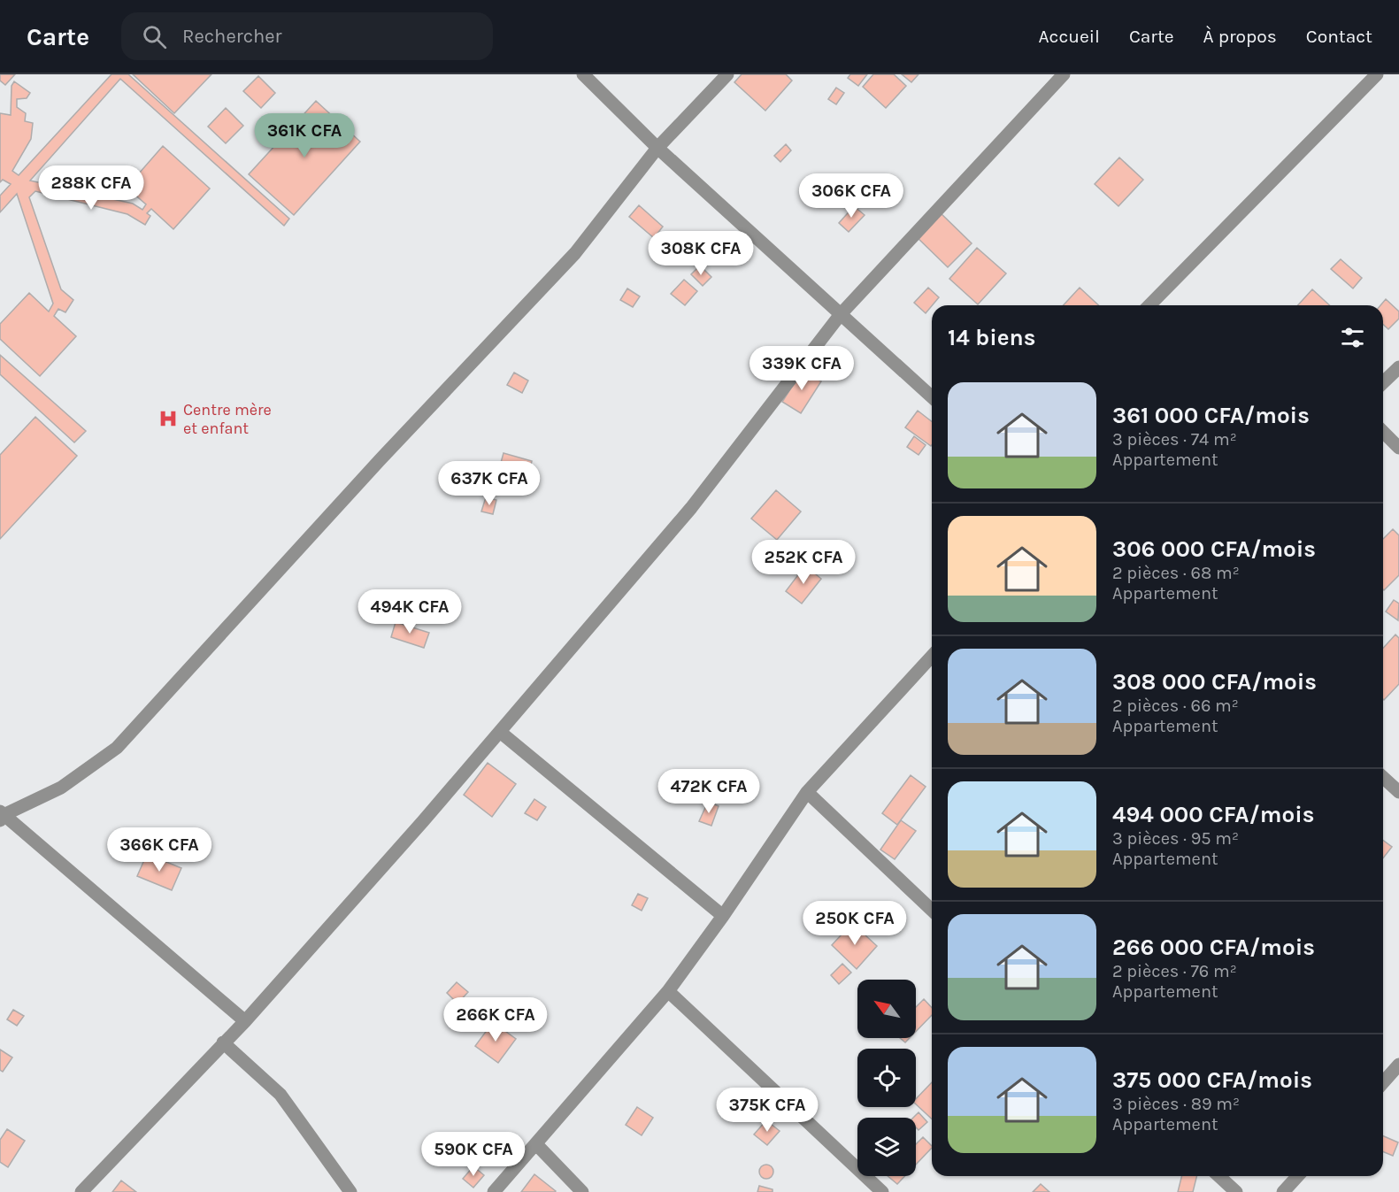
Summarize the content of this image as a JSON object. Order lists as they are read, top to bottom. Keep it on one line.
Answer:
{"places":{"hospital":["Centre mère et enfant"]},"north":"top left","page":{"header":"Carte","search":"Rechercher","nav":["Accueil","Carte","À propos","Contact"],"price":["361K CFA","288K CFA","306K CFA","308K CFA","339K CFA","637K CFA","252K CFA","494K CFA","472K CFA","366K CFA","250K CFA","266K CFA","375K CFA","590K CFA"],"heading":"14 biens","list":[{"name":"361 000 CFA/mois","note":"3 pièces · 74 m² · Appartement"},{"name":"306 000 CFA/mois","note":"2 pièces · 68 m² · Appartement"},{"name":"308 000 CFA/mois","note":"2 pièces · 66 m² · Appartement"},{"name":"494 000 CFA/mois","note":"3 pièces · 95 m² · Appartement"},{"name":"266 000 CFA/mois","note":"2 pièces · 76 m² · Appartement"},{"name":"375 000 CFA/mois","note":"3 pièces · 89 m² · Appartement"}]}}
